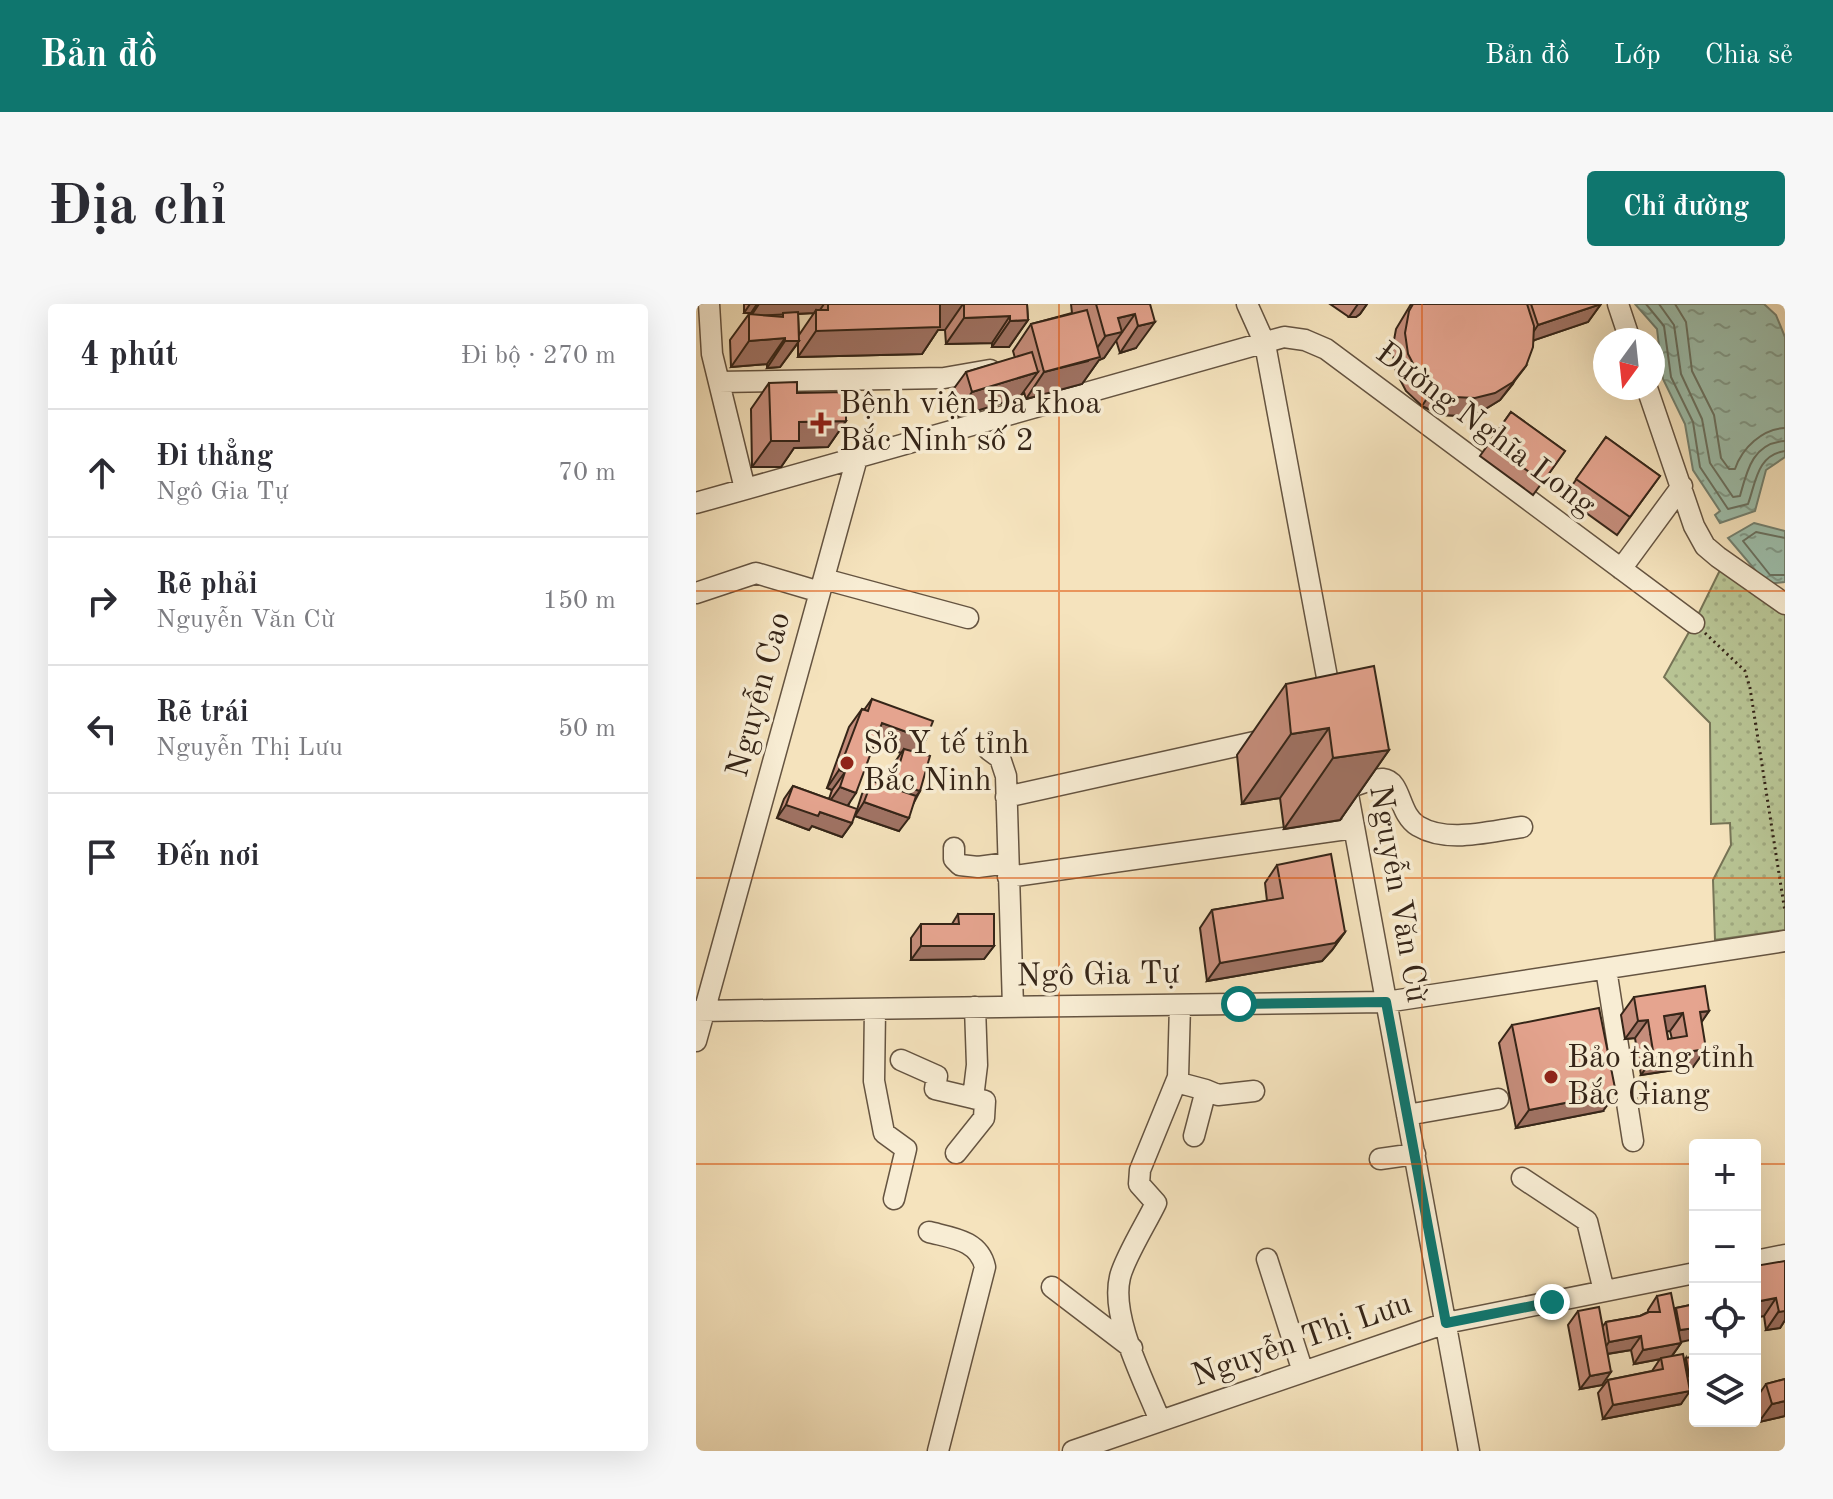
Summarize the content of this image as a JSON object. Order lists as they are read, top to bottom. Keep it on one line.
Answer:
{"streets":{"street":["Đường Nghĩa Long","Nguyễn Cao","Nguyễn Văn Cừ","Ngô Gia Tự","Nguyễn Thị Lưu"]},"crossings":[["Đường Nghĩa Long","Nguyễn Cao"],["Nguyễn Cao","Ngô Gia Tự"],["Nguyễn Văn Cừ","Ngô Gia Tự"],["Nguyễn Văn Cừ","Nguyễn Thị Lưu"]],"places":{"health":["Bệnh viện Đa khoa Bắc Ninh số 2"],"other":["Sở Y tế tỉnh Bắc Ninh","Bảo tàng tỉnh Bắc Giang"]},"north":"bottom","page":{"header":"Bản đồ","nav":["Bản đồ","Lớp","Chia sẻ"],"buttons":"Chỉ đường","title":"Địa chỉ","heading":["4 phút","Đi bộ · 270 m"],"list":[["Đi thẳng","Ngô Gia Tự","70 m"],["Rẽ phải","Nguyễn Văn Cừ","150 m"],["Rẽ trái","Nguyễn Thị Lưu","50 m"],"Đến nơi"],"map_buttons":["+","−"]}}
